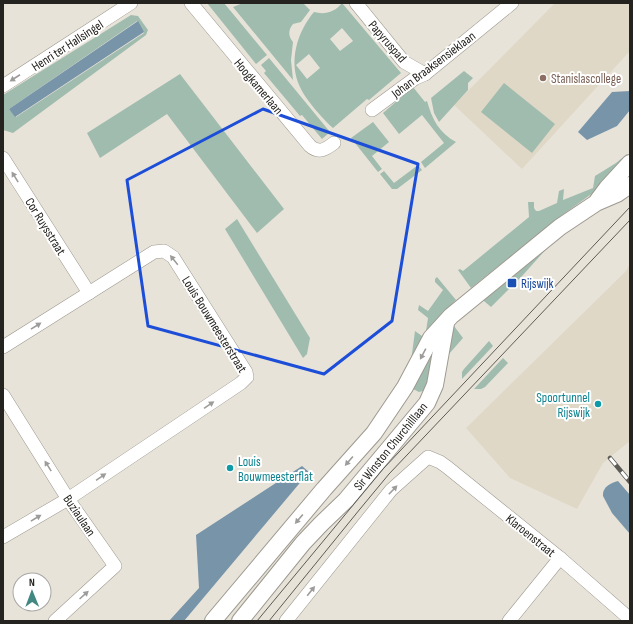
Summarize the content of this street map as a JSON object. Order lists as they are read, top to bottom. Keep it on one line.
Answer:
{"streets":{"street":["Papyruspad","Henri ter Hallsingel","Johan Braaksensieklaan","Hoogkamerlaan","Cor Ruysstraat","Louis Bouwmeesterstraat","Sir Winston Churchilllaan","Buziaulaan","Klaroenstraat"]},"crossings":[["Papyruspad","Johan Braaksensieklaan"],["Cor Ruysstraat","Louis Bouwmeesterstraat"],["Louis Bouwmeesterstraat","Buziaulaan"]],"one_way":["Henri ter Hallsingel","Cor Ruysstraat","Buziaulaan"],"places":{"other":["Stanislascollege","Spoortunnel Rijswijk","Louis Bouwmeesterflat"],"transit":["Rijswijk"]},"north":"top"}
